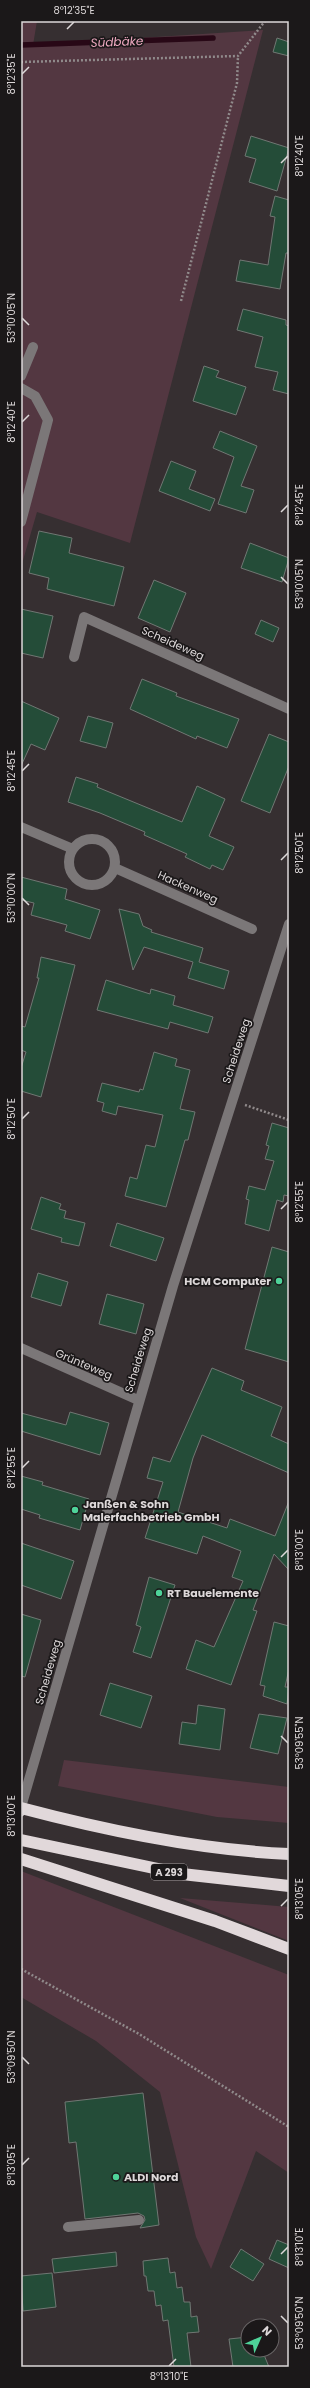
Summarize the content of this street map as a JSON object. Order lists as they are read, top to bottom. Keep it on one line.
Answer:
{"streets":{"highway":["A 293"],"street":["Scheideweg","Hackenweg","Grünteweg"]},"crossings":[["Scheideweg","Grünteweg"]],"water":["Südbäke"],"places":["HCM Computer","Janßen & Sohn Malerfachbetrieb GmbH","RT Bauelemente","ALDI Nord"],"north":"top right","coordinates":["8°12'35\"E","8°12'40\"E","53°10'05\"N","8°12'45\"E","8°12'50\"E","53°10'00\"N","8°12'55\"E","8°13'00\"E","53°09'55\"N","8°13'05\"E","53°09'50\"N","8°13'10\"E"]}
